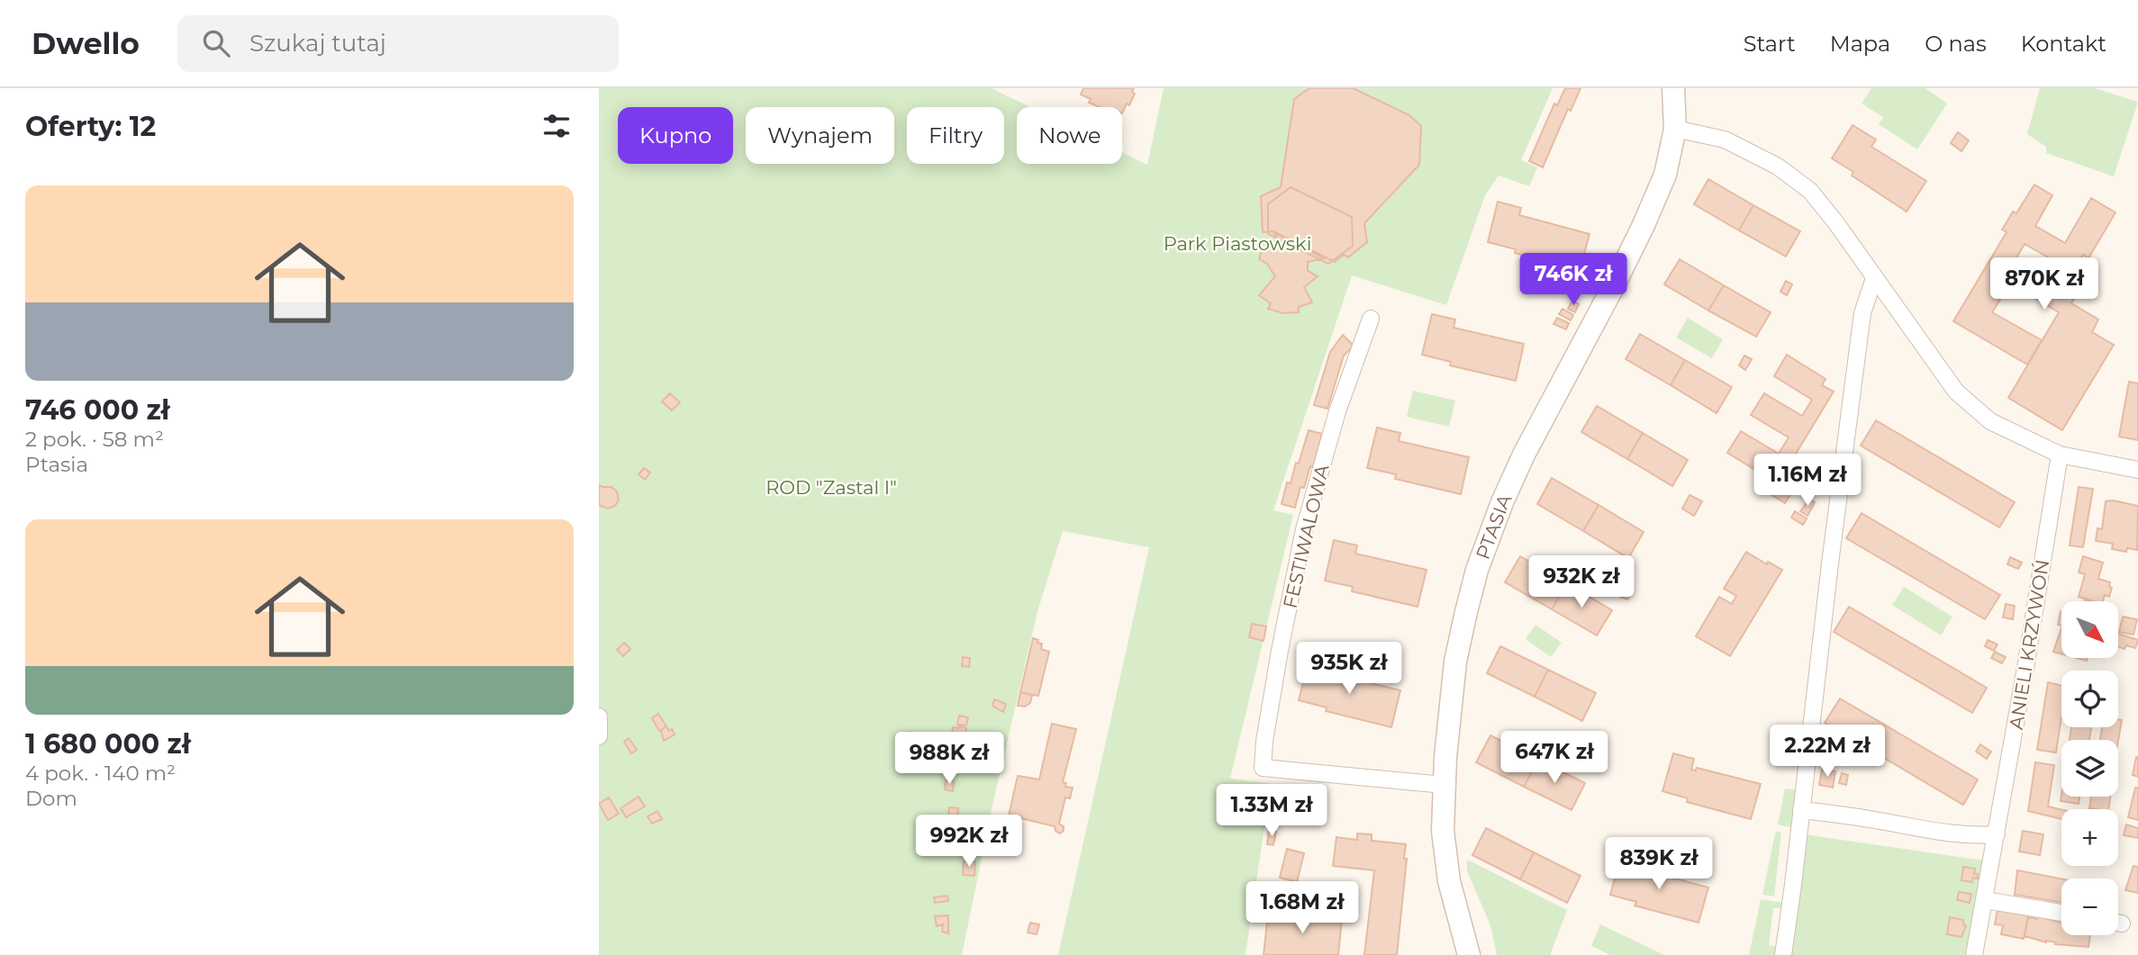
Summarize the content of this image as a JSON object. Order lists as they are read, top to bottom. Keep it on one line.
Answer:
{"streets":{"street":["PTASIA","FESTIWALOWA","ANIELI KRZYWOŃ"]},"crossings":[["PTASIA","FESTIWALOWA"]],"parks":["Park Piastowski","ROD \"Zastal I\""],"north":"bottom right","page":{"header":"Dwello","search":"Szukaj tutaj","nav":["Start","Mapa","O nas","Kontakt"],"heading":"Oferty: 12","chip":["Kupno","Wynajem","Filtry","Nowe"],"list":[{"name":"746 000 zł","note":"2 pok. · 58 m² · Ptasia"},{"name":"1 680 000 zł","note":"4 pok. · 140 m² · Dom"}],"price":["746K zł","870K zł","1.16M zł","932K zł","935K zł","2.22M zł","647K zł","988K zł","1.33M zł","992K zł","839K zł","1.68M zł"],"map_buttons":["+","−"]}}
